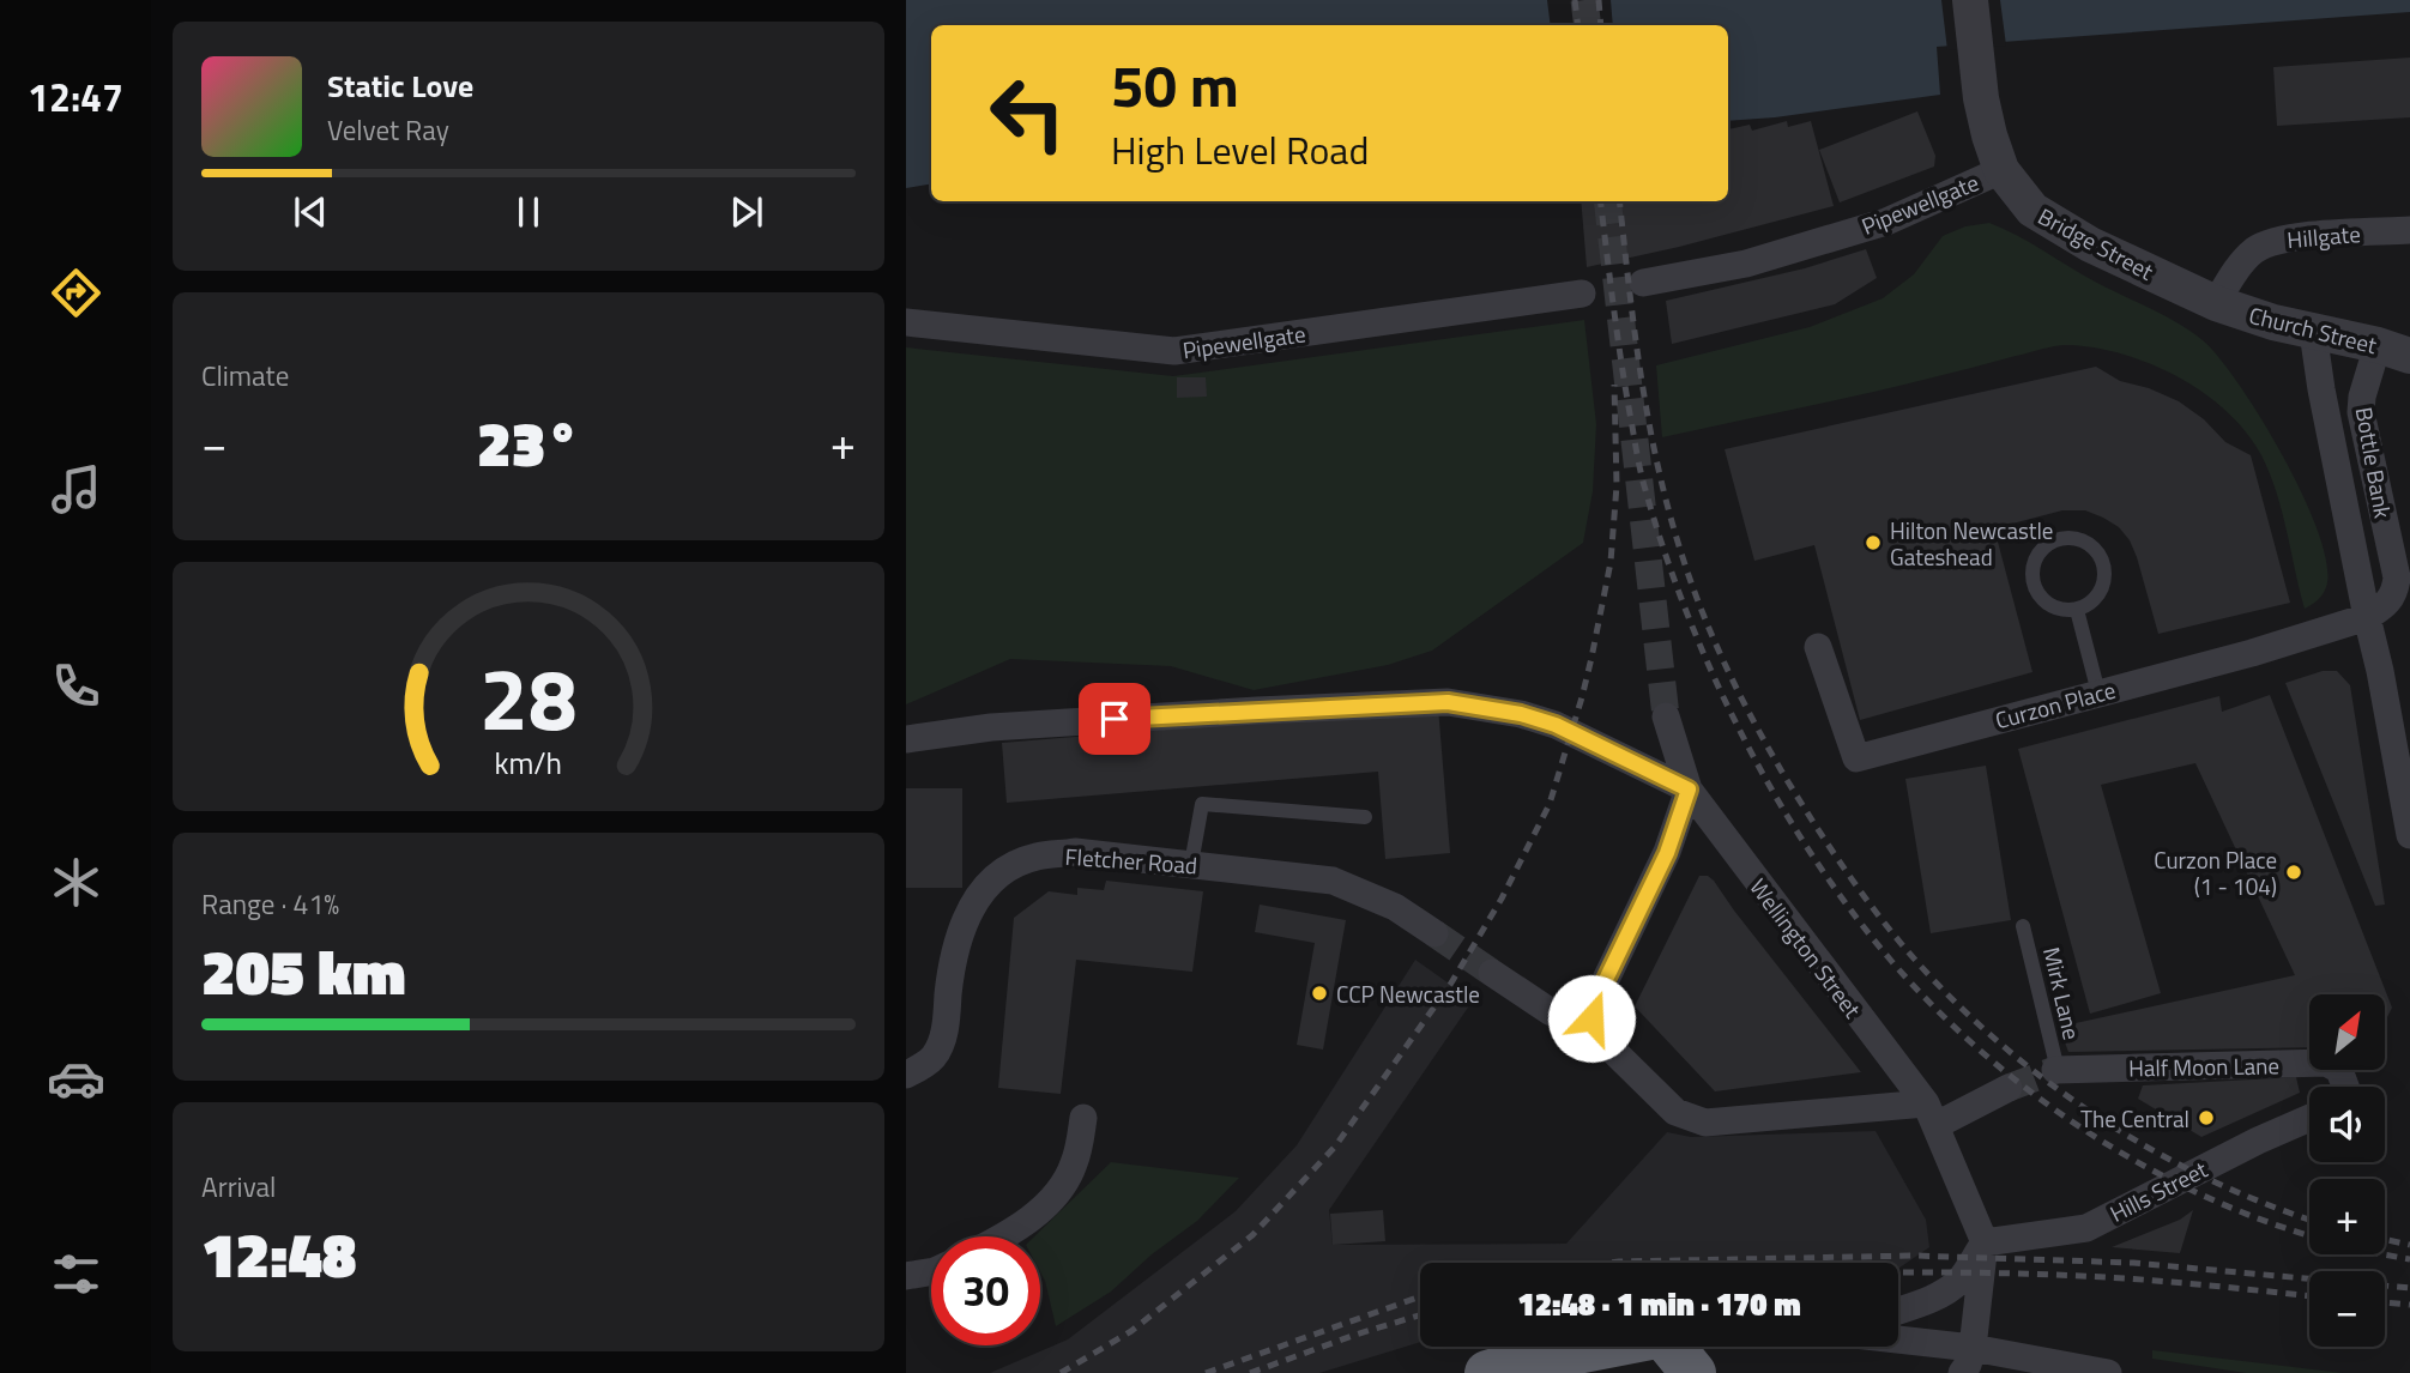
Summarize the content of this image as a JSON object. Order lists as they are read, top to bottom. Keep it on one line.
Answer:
{"streets":{"street":["Pipewellgate","Hillgate","Bridge Street","Church Street","Bottle Bank","Curzon Place","Fletcher Road","Wellington Street","Half Moon Lane","Hills Street"],"lane":["Mirk Lane"]},"crossings":[["Pipewellgate","Bridge Street"],["Hillgate","Bridge Street"],["Hillgate","Church Street"],["Bridge Street","Church Street"],["Church Street","Bottle Bank"],["Bottle Bank","Curzon Place"],["Wellington Street","Hills Street"],["Mirk Lane","Half Moon Lane"]],"places":["Hilton Newcastle Gateshead","Curzon Place (1 - 104)","CCP Newcastle","The Central"],"north":"top right","page":{"tabs":"12:47","turn":["50 m","High Level Road"],"song":["Static Love","Velvet Ray"],"tile":["Climate",["Range · 41%","205 km"],["Arrival","12:48"]],"heat":["−","23°","+"],"map_buttons":["+","−"],"limit":"30","trip":"12:48 · 1 min · 170 m","gauge":["28","km/h"]}}
